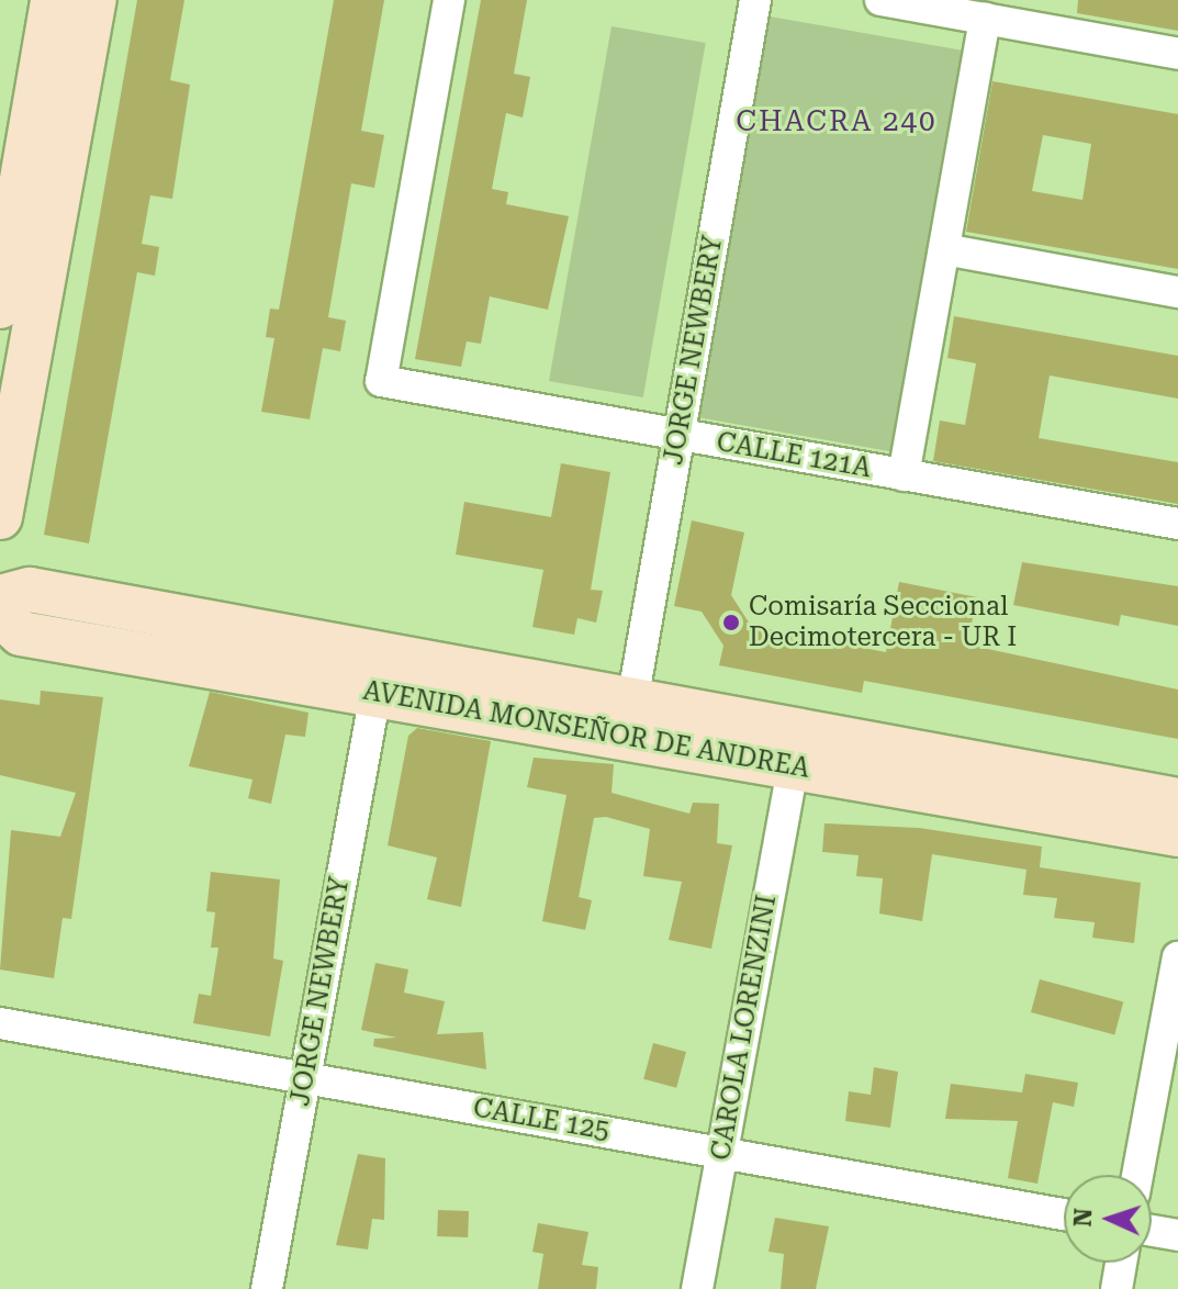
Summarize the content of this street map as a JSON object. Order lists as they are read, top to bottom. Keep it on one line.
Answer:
{"streets":{"main road":["AVENIDA MONSEÑOR DE ANDREA"],"street":["JORGE NEWBERY","CALLE 121A","CAROLA LORENZINI","CALLE 125"]},"crossings":[["JORGE NEWBERY","CALLE 121A"],["JORGE NEWBERY","AVENIDA MONSEÑOR DE ANDREA"],["JORGE NEWBERY","CALLE 125"],["AVENIDA MONSEÑOR DE ANDREA","CAROLA LORENZINI"],["CAROLA LORENZINI","CALLE 125"]],"districts":["CHACRA 240"],"places":["Comisaría Seccional Decimotercera - UR I"],"north":"left"}
